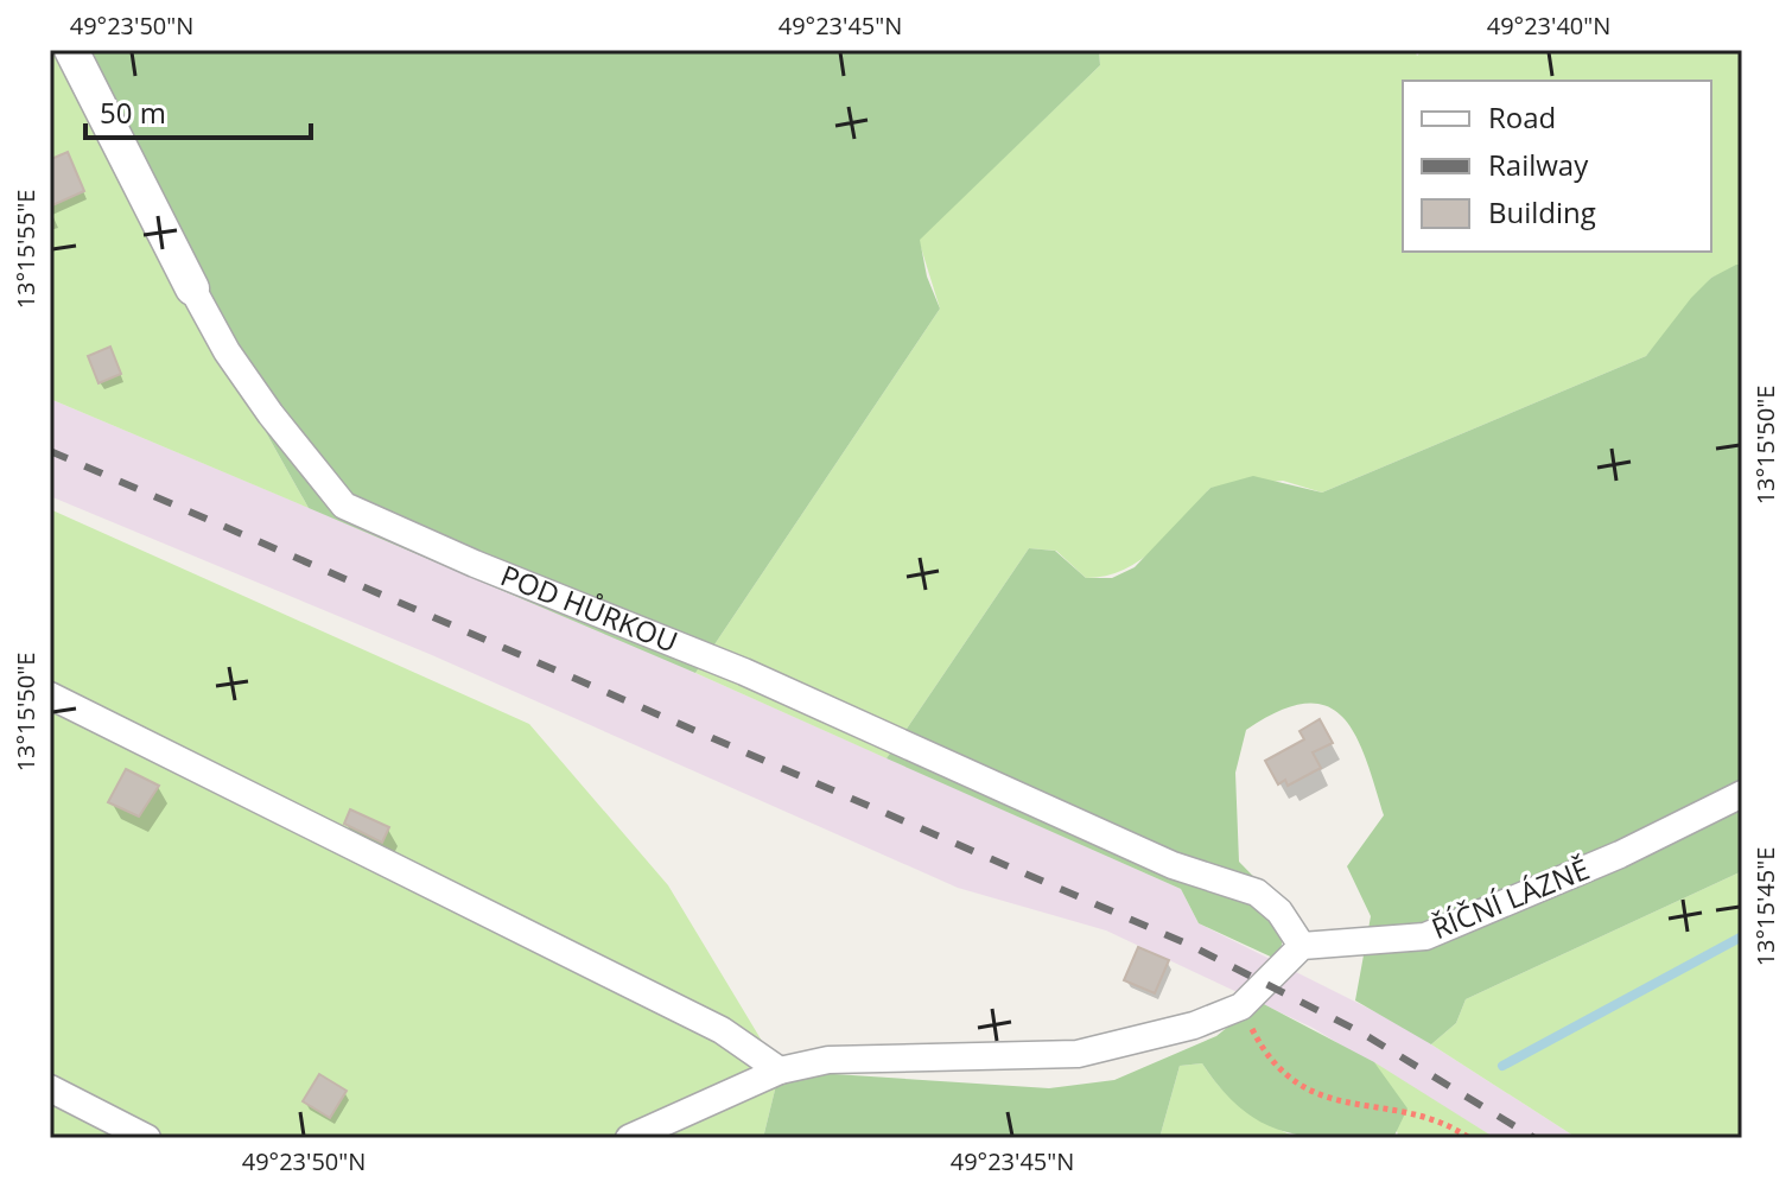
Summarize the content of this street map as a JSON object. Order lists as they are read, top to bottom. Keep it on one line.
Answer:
{"streets":{"street":["POD HŮRKOU","ŘÍČNÍ LÁZNĚ"]},"crossings":[["POD HŮRKOU","ŘÍČNÍ LÁZNĚ"]],"legend":["Road","Railway","Building"],"scale_bar":"50 m","coordinates":["49°23'50\"N","49°23'45\"N","49°23'40\"N","13°15'55\"E","13°15'50\"E","13°15'45\"E"]}
